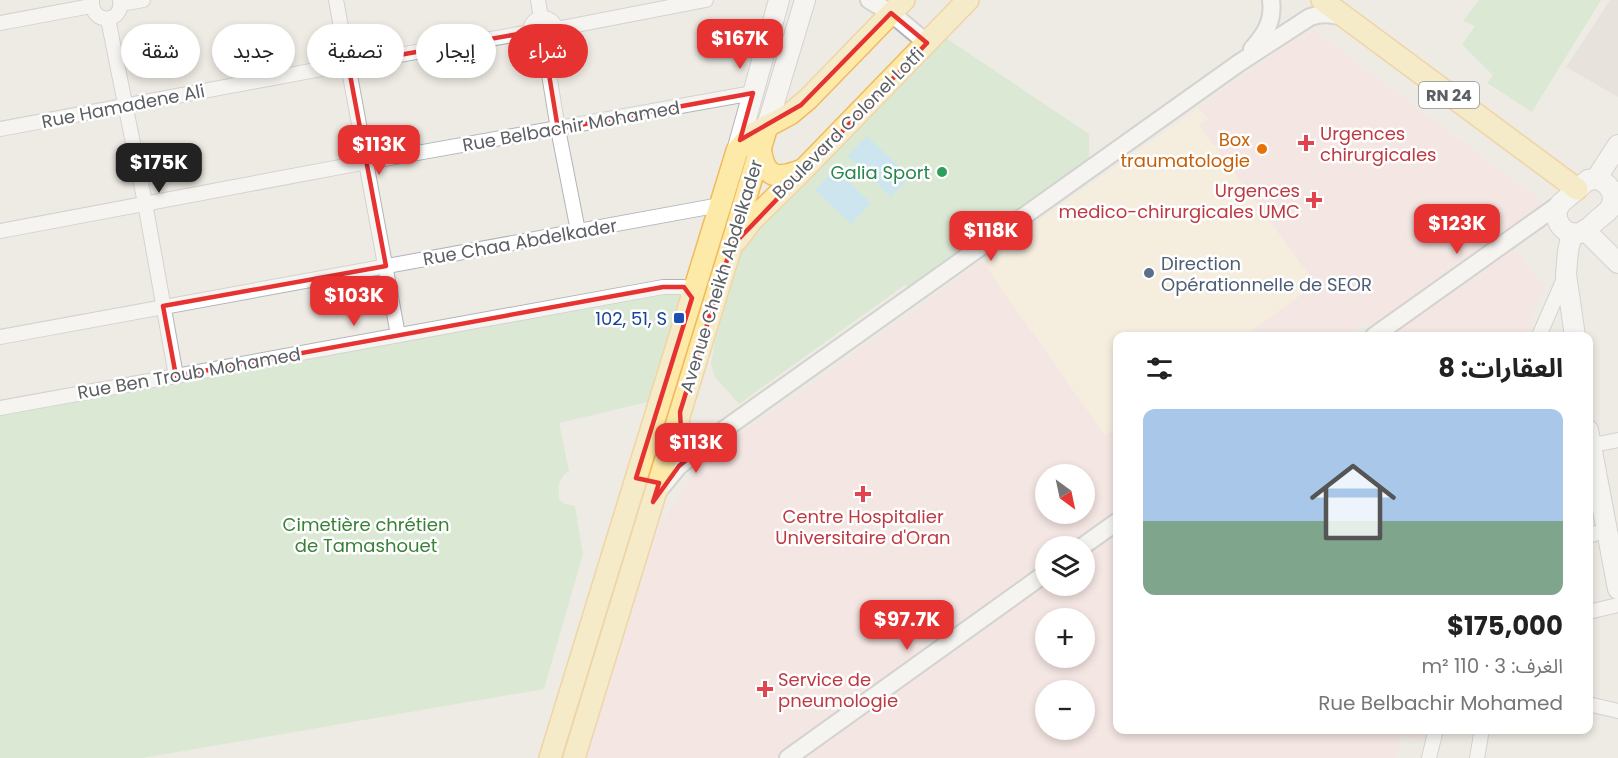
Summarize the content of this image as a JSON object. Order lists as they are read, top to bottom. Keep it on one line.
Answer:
{"streets":{"main road":["RN 24","Boulevard Colonel Lotfi","Avenue Cheikh Abdelkader"],"street":["Rue Hamadene Ali","Rue Belbachir Mohamed","Rue Chaa Abdelkader","Rue Ben Troub Mohamed"]},"crossings":[["Boulevard Colonel Lotfi","Avenue Cheikh Abdelkader"],["Rue Belbachir Mohamed","Avenue Cheikh Abdelkader"],["Rue Chaa Abdelkader","Avenue Cheikh Abdelkader"],["Avenue Cheikh Abdelkader","Rue Ben Troub Mohamed"]],"parks":["Cimetière chrétien de Tamashouet"],"places":{"health":["Urgences chirurgicales","Urgences medico-chirurgicales UMC","Centre Hospitalier Universitaire d'Oran","Service de pneumologie"],"other":["Box traumatologie","Galia Sport","Direction Opérationnelle de SEOR"],"transit":["102, 51, S"]},"north":"bottom right","page":{"price":["$167K","$113K","$175K","$123K","$118K","$103K","$113K","$97.7K"],"chip":["شراء","إيجار","تصفية","جديد","شقة"],"heading":"العقارات: 8","list":[{"name":"$175,000","note":"الغرف: 3 · 110 m² · Rue Belbachir Mohamed"}],"map_buttons":["+","−"]}}
